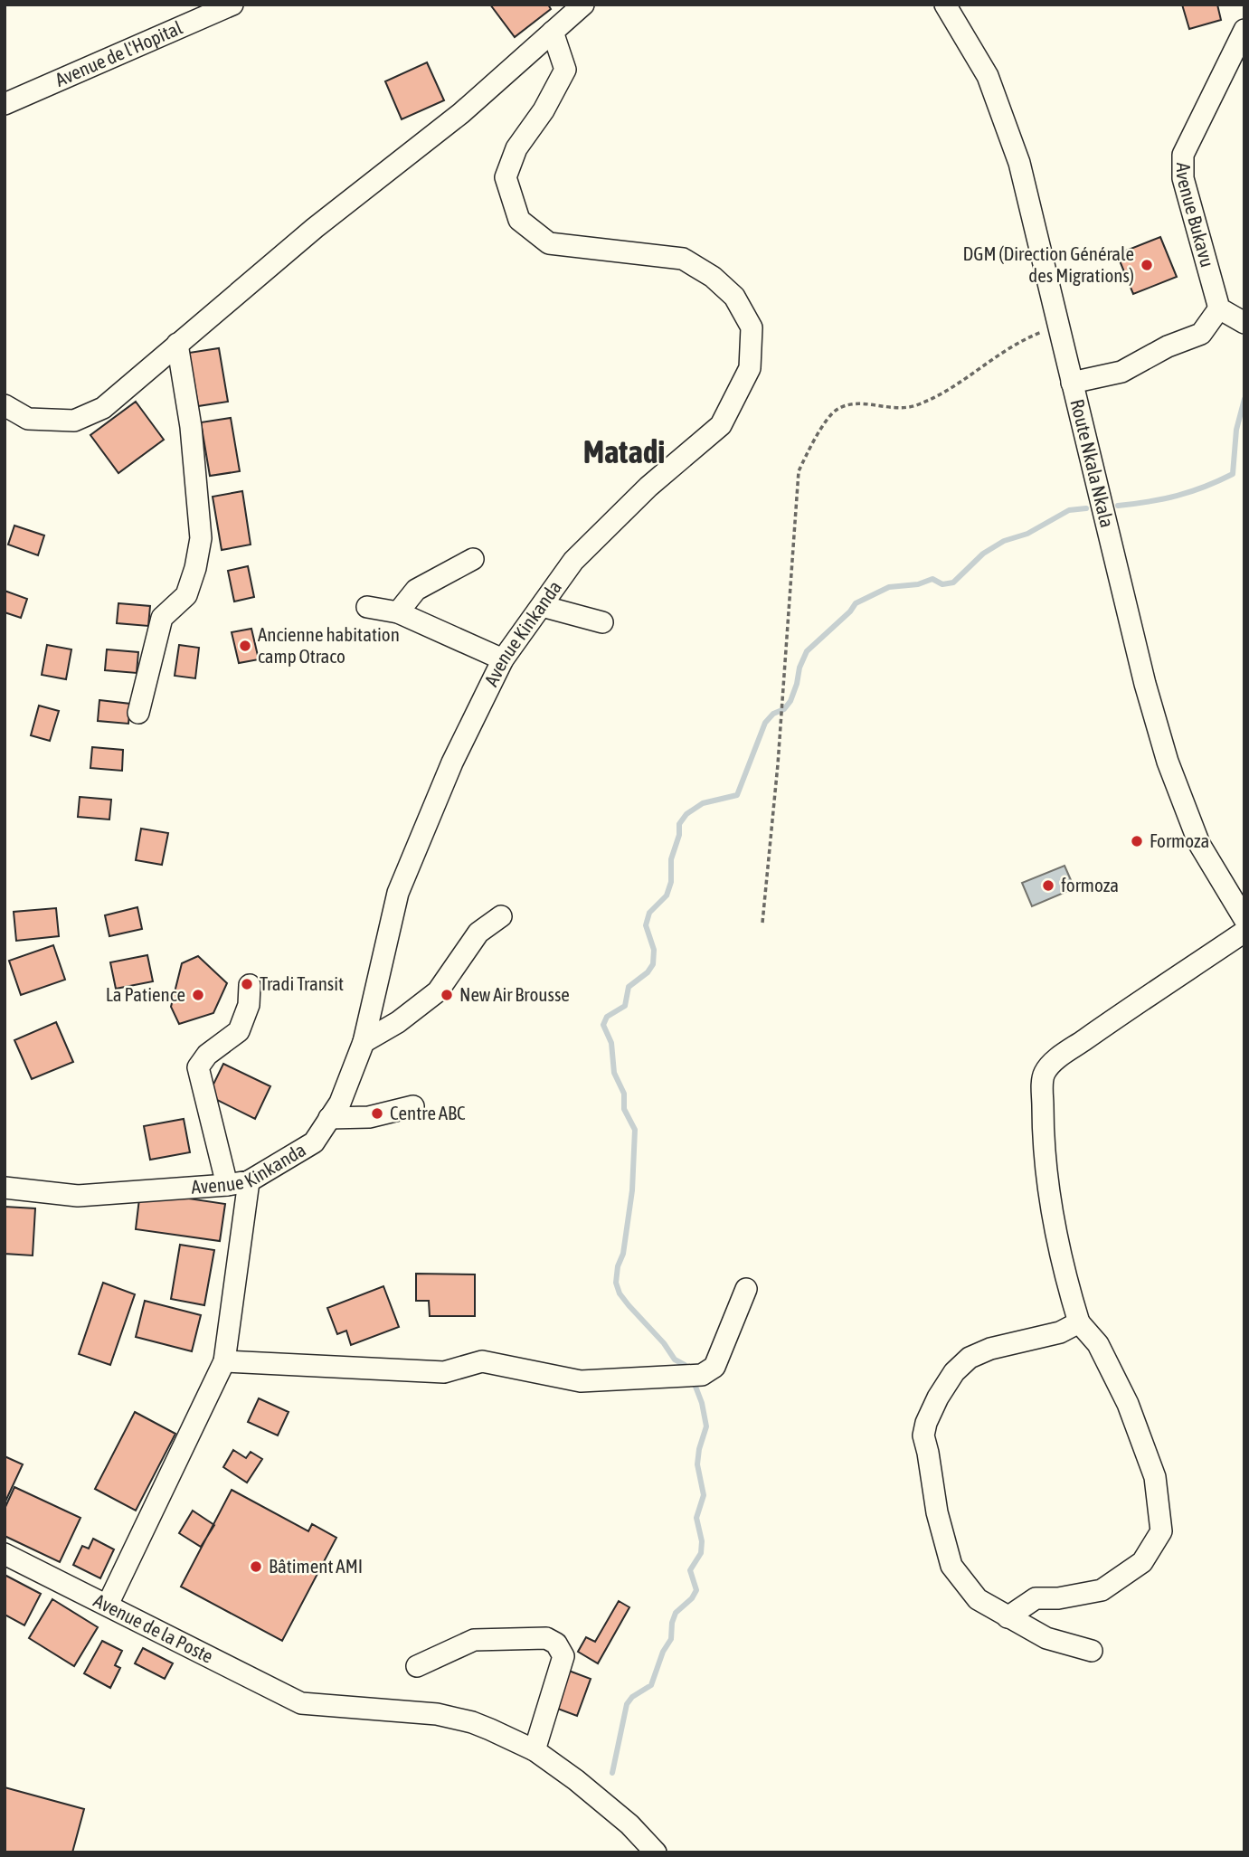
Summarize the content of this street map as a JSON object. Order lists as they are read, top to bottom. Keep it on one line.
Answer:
{"streets":{"street":["Avenue de l'Hopital","Avenue Bukavu","Route Nkala Nkala","Avenue Kinkanda","Avenue de la Poste"]},"districts":["Matadi"],"places":["DGM (Direction Générale des Migrations)","Ancienne habitation camp Otraco","Formoza","formoza","Tradi Transit","La Patience","New Air Brousse","Centre ABC","Bâtiment AMI"]}
